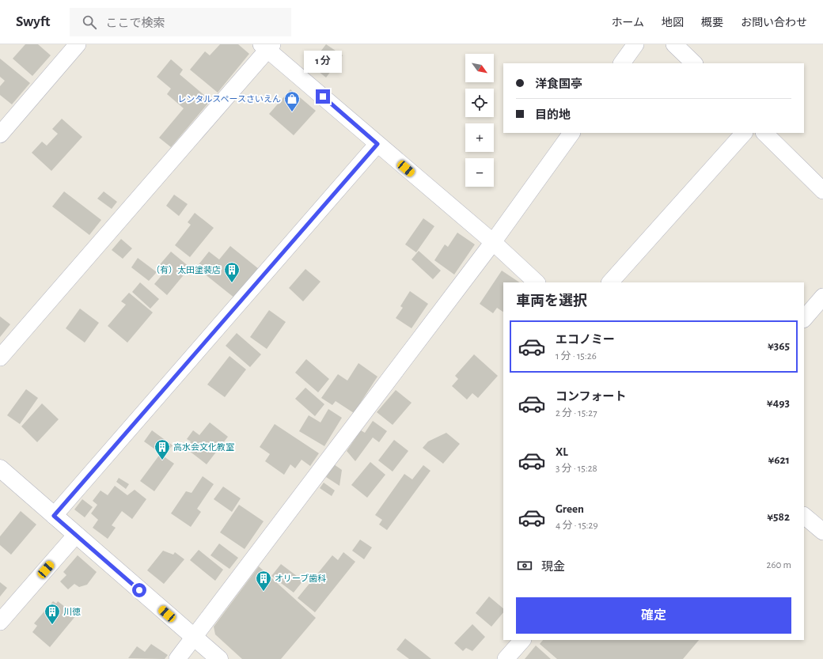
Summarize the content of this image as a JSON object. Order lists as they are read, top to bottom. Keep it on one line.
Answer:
{"places":{"shop":["レンタルスペースさいえん"],"building":["（有）太田塗装店","高水会文化教室","オリーブ歯科","川徳"]},"north":"bottom right","page":{"header":"Swyft","search":"ここで検索","nav":["ホーム","地図","概要","お問い合わせ"],"bubble":"1 分","map_buttons":["+","−"],"banner":["洋食国亭","目的地"],"heading":"車両を選択","list":[{"name":"エコノミー","note":"1 分 · 15:26","value":"¥365"},{"name":"コンフォート","note":"2 分 · 15:27","value":"¥493"},{"name":"XL","note":"3 分 · 15:28","value":"¥621"},{"name":"Green","note":"4 分 · 15:29","value":"¥582"}],"pay":["現金","260 m"],"buttons":"確定"}}
